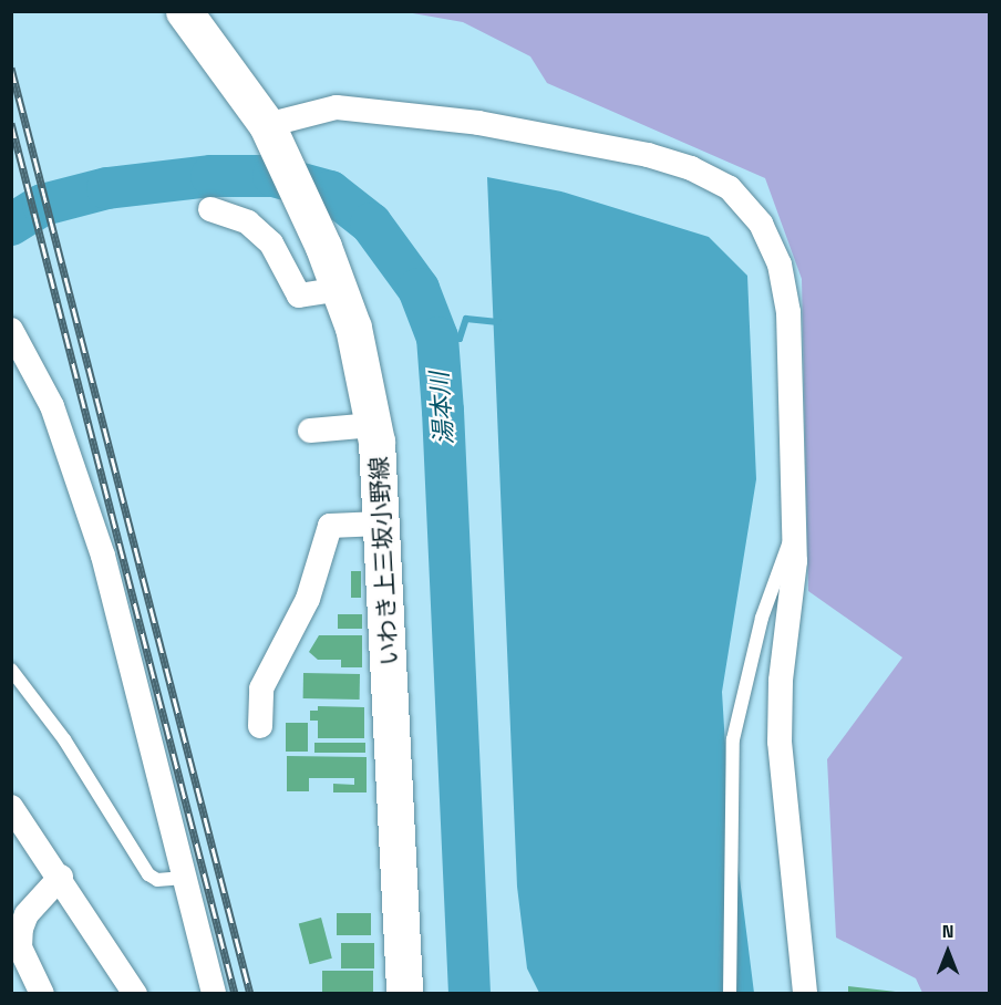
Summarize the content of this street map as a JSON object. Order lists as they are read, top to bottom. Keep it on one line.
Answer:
{"streets":{"main road":["いわき上三坂小野線"]},"water":["湯本川"],"north":"top"}
